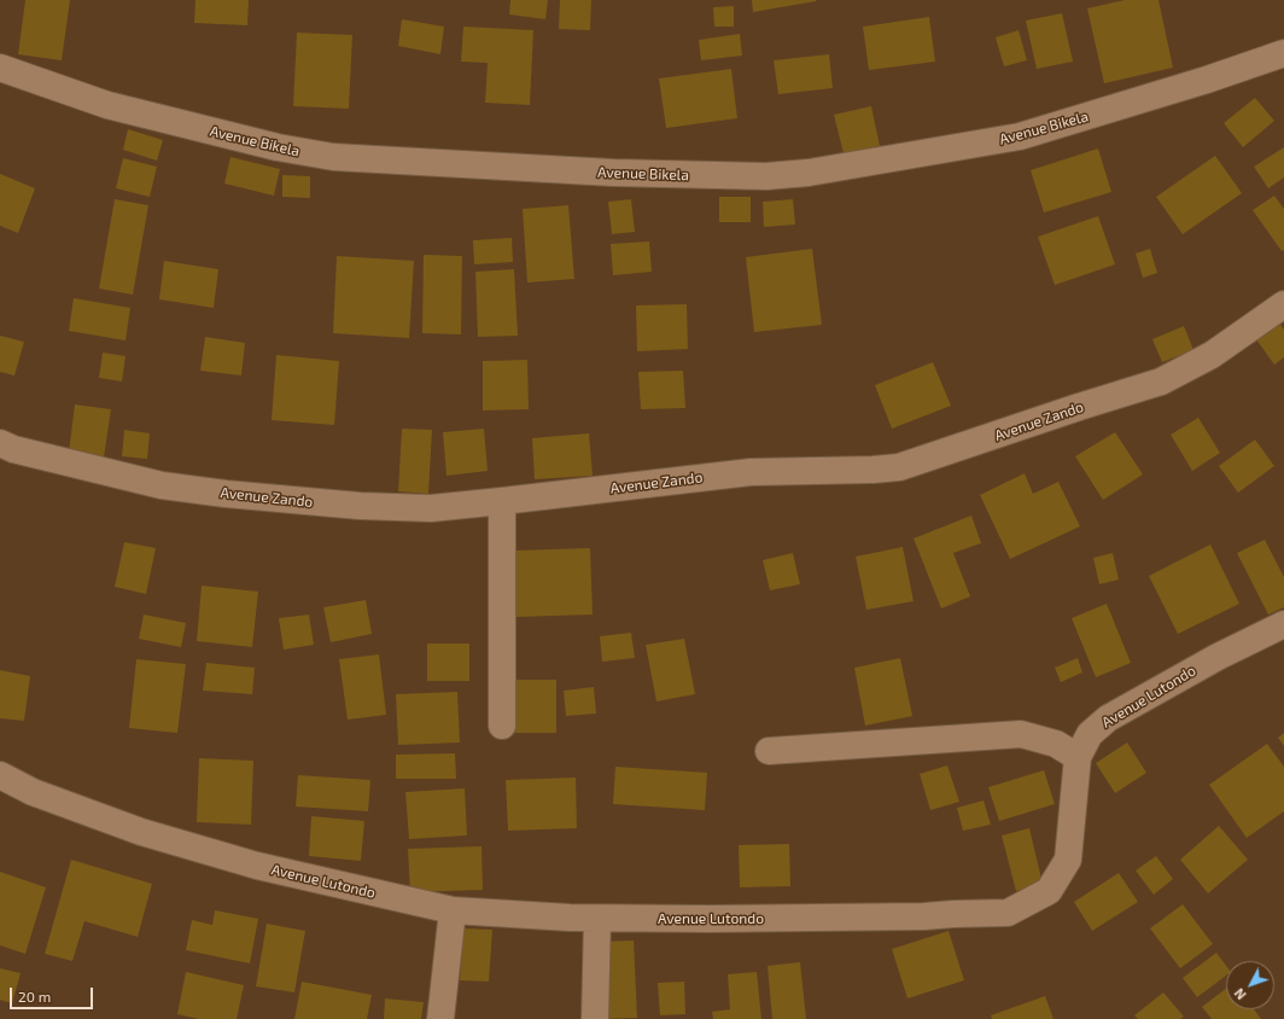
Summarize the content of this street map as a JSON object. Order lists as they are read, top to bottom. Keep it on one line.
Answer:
{"streets":{"street":["Avenue Bikela","Avenue Zando","Avenue Lutondo"]},"scale_bar":"20 m","north":"bottom left"}
